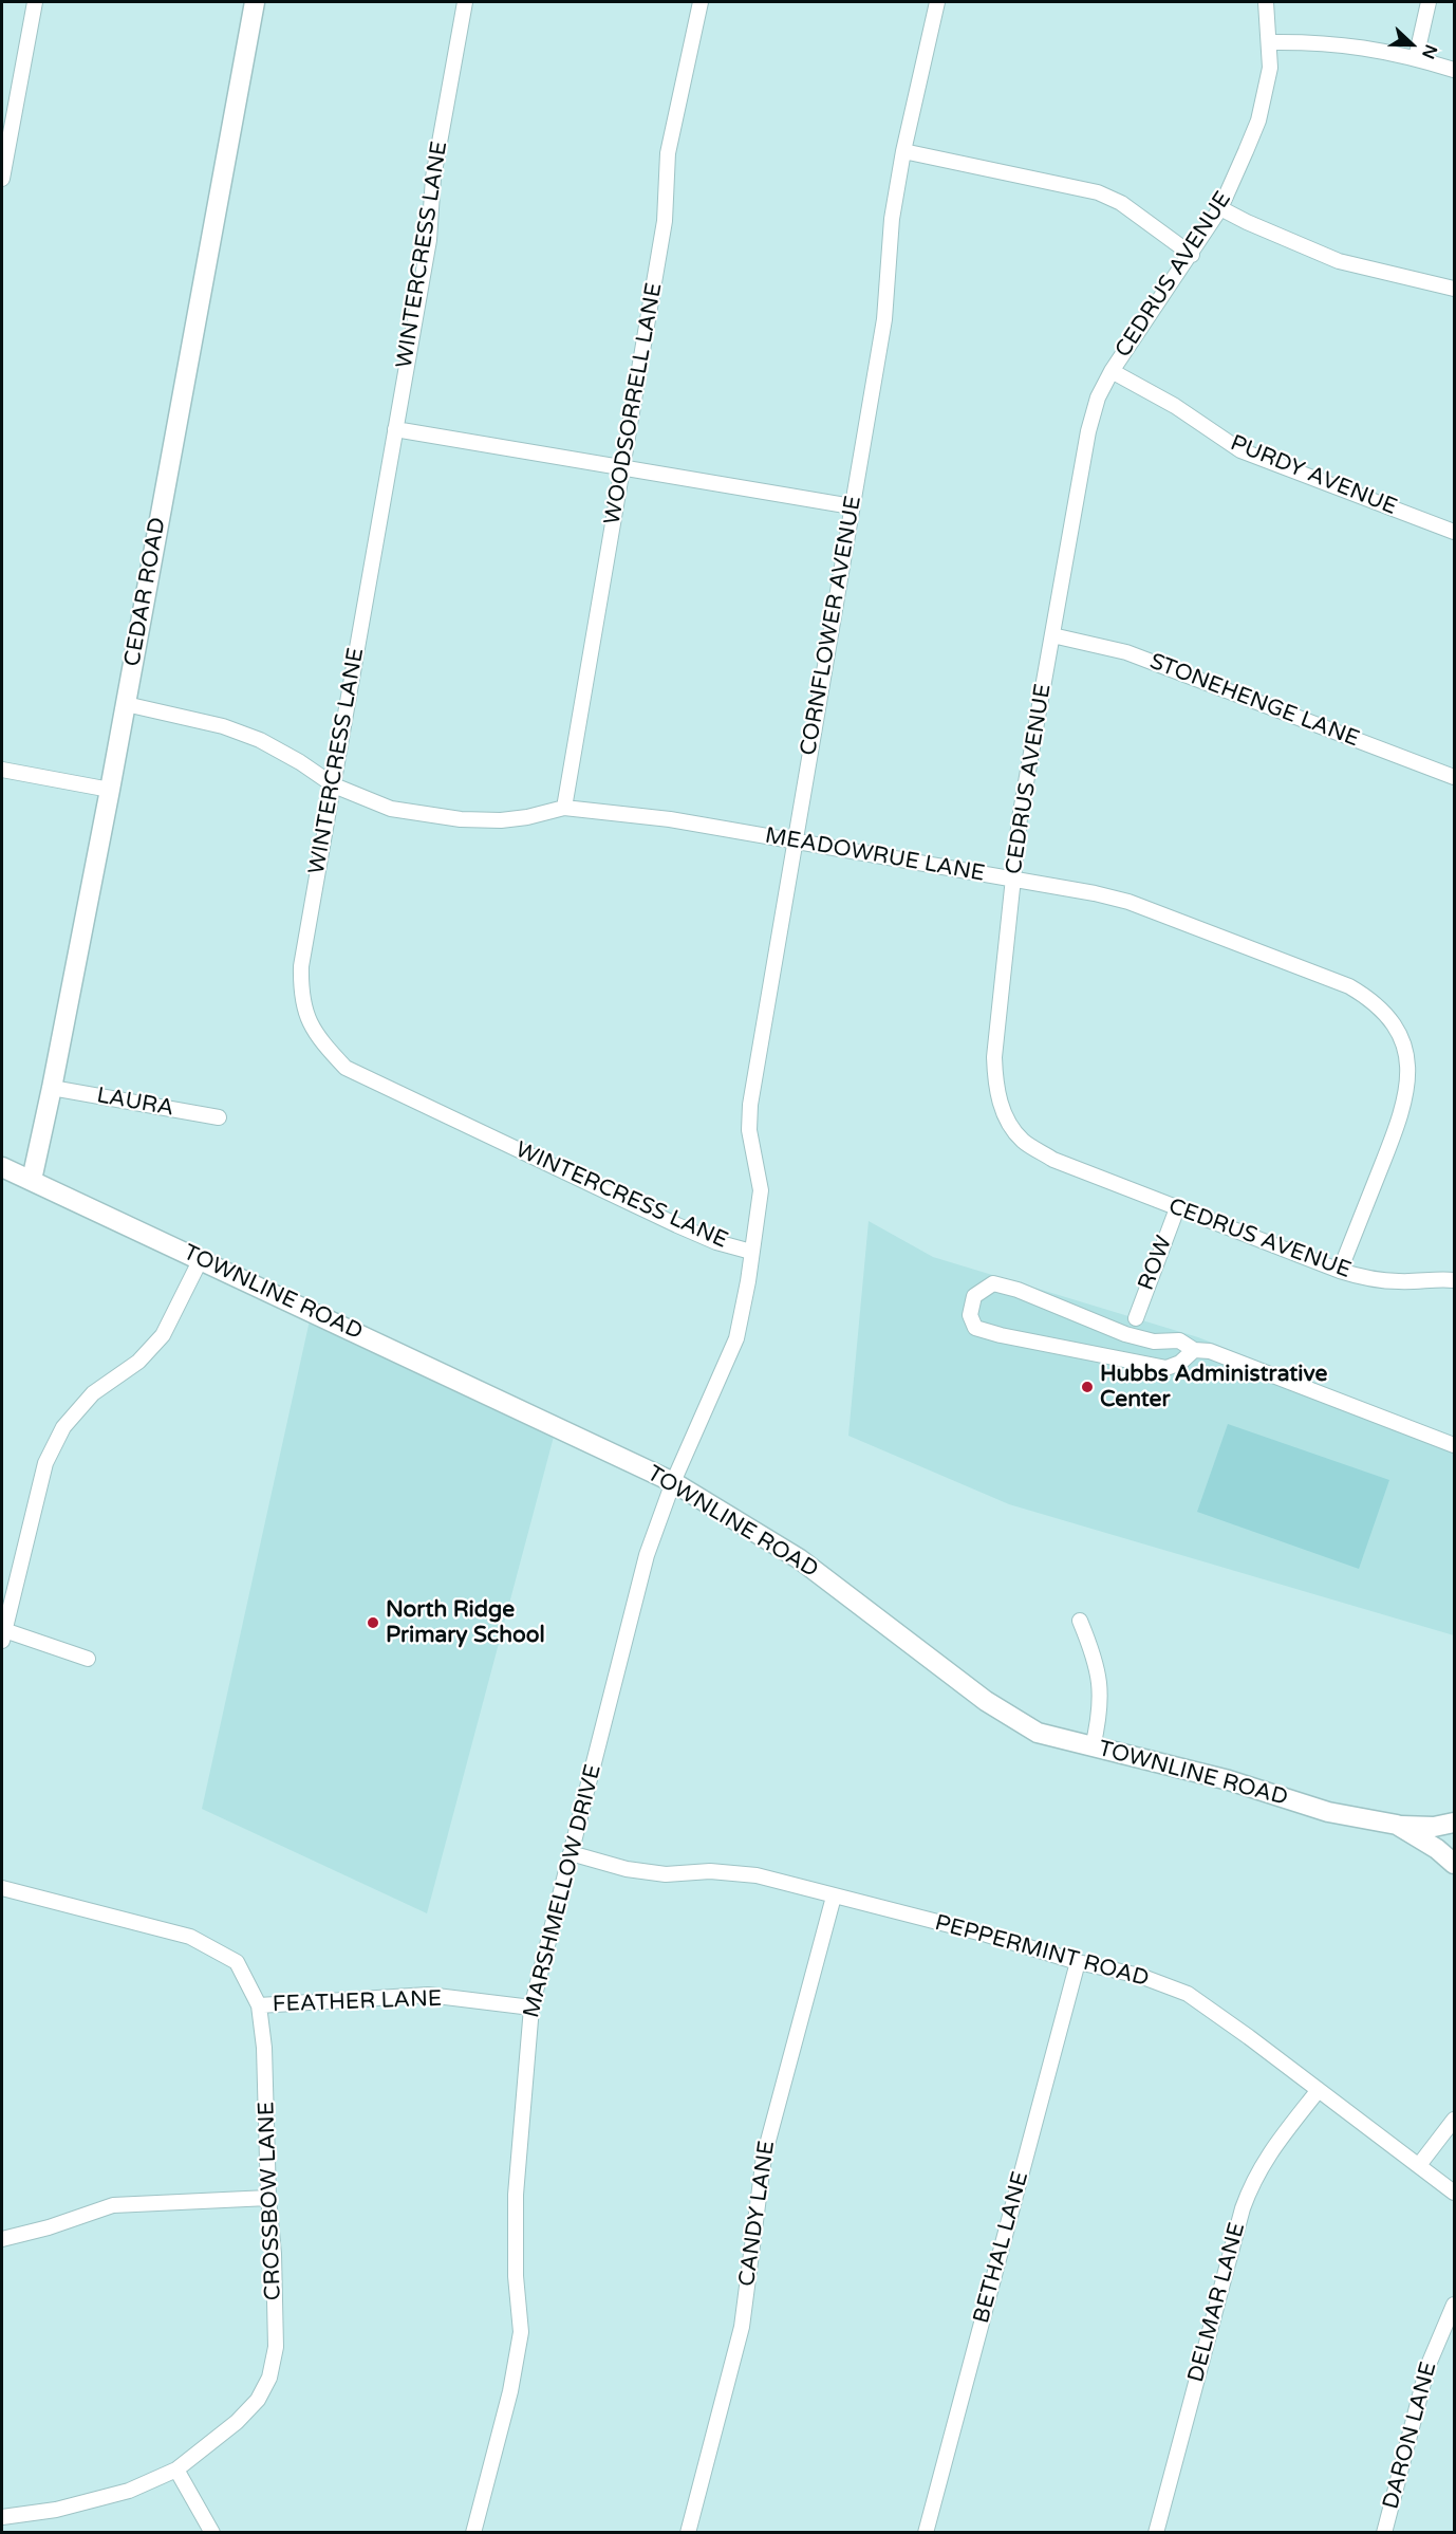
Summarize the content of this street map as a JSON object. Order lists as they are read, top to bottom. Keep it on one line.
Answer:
{"streets":{"main road":["CEDAR ROAD","TOWNLINE ROAD"],"street":["WINTERCRESS LANE","CEDRUS AVENUE","WOODSORRELL LANE","PURDY AVENUE","CORNFLOWER AVENUE","STONEHENGE LANE","MEADOWRUE LANE","LAURA","ROW","MARSHMELLOW DRIVE","PEPPERMINT ROAD","FEATHER LANE","CROSSBOW LANE","CANDY LANE","BETHAL LANE","DELMAR LANE","DARON LANE"]},"crossings":[["WINTERCRESS LANE","CORNFLOWER AVENUE"],["WINTERCRESS LANE","MEADOWRUE LANE"],["WINTERCRESS LANE","MARSHMELLOW DRIVE"],["CEDRUS AVENUE","PURDY AVENUE"],["CEDRUS AVENUE","STONEHENGE LANE"],["CEDRUS AVENUE","MEADOWRUE LANE"],["CEDRUS AVENUE","ROW"],["WOODSORRELL LANE","MEADOWRUE LANE"],["CEDAR ROAD","MEADOWRUE LANE"],["CEDAR ROAD","LAURA"],["CEDAR ROAD","TOWNLINE ROAD"],["CORNFLOWER AVENUE","MEADOWRUE LANE"],["CORNFLOWER AVENUE","MARSHMELLOW DRIVE"],["TOWNLINE ROAD","MARSHMELLOW DRIVE"],["MARSHMELLOW DRIVE","PEPPERMINT ROAD"],["MARSHMELLOW DRIVE","FEATHER LANE"],["PEPPERMINT ROAD","CANDY LANE"],["PEPPERMINT ROAD","BETHAL LANE"],["PEPPERMINT ROAD","DELMAR LANE"],["FEATHER LANE","CROSSBOW LANE"]],"places":["Hubbs Administrative Center","North Ridge Primary School"],"north":"right"}
